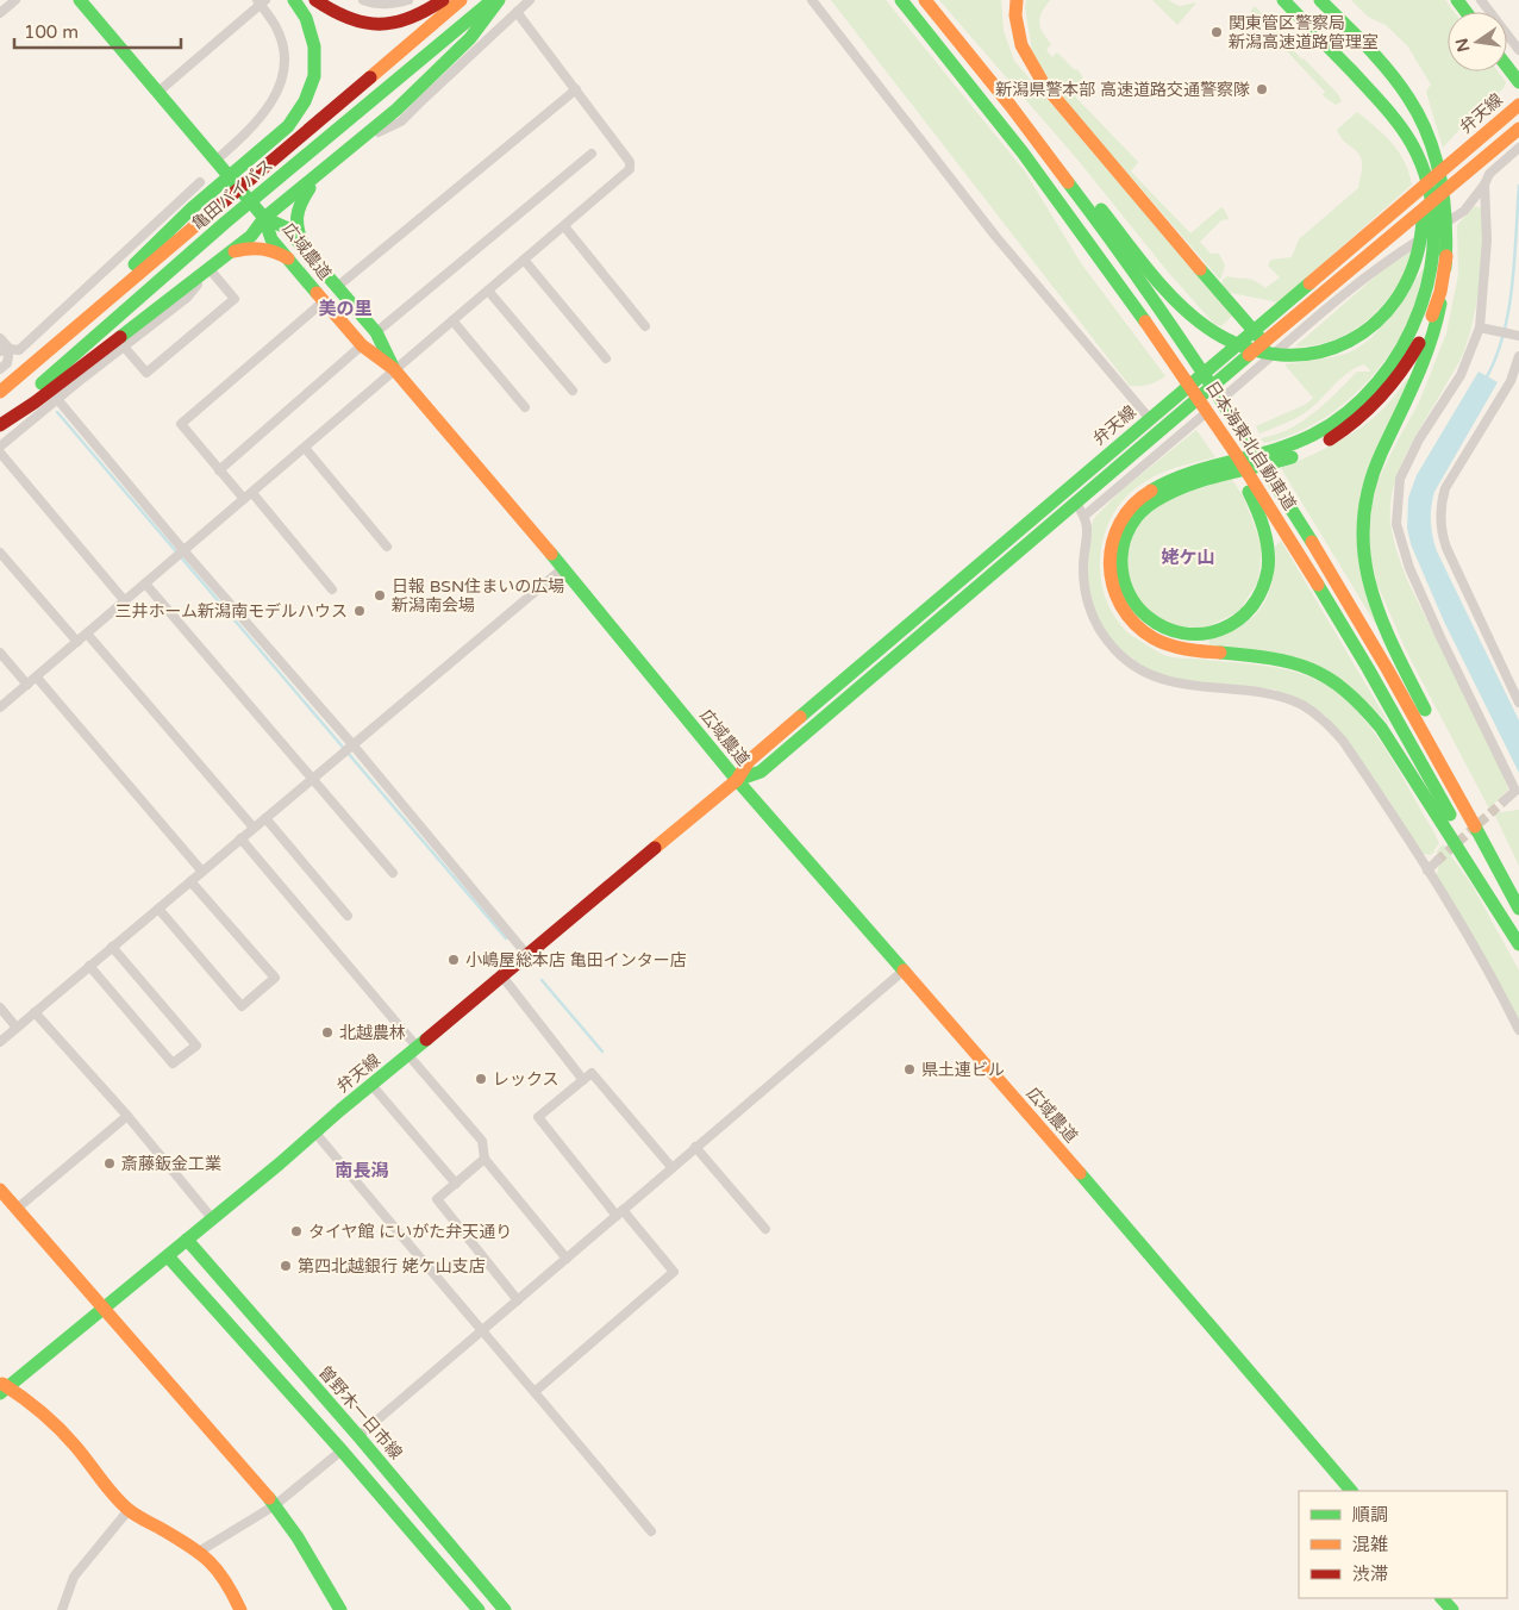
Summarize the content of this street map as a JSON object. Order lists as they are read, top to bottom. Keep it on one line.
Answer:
{"streets":{"main road":["弁天線","亀田バイパス","広域農道","日本海東北自動車道","曽野木一日市線"]},"crossings":[["弁天線","広域農道"],["弁天線","曽野木一日市線"]],"districts":["美の里","姥ケ山","南長潟"],"places":["関東管区警察局 新潟高速道路管理室","新潟県警本部 高速道路交通警察隊","日報 BSN住まいの広場 新潟南会場","三井ホーム新潟南モデルハウス","小嶋屋総本店 亀田インター店","北越農林","県土連ビル","レックス","斎藤鈑金工業","タイヤ館 にいがた弁天通り","第四北越銀行 姥ケ山支店"],"legend":["順調","混雑","渋滞"],"scale_bar":"100 m","north":"left"}
